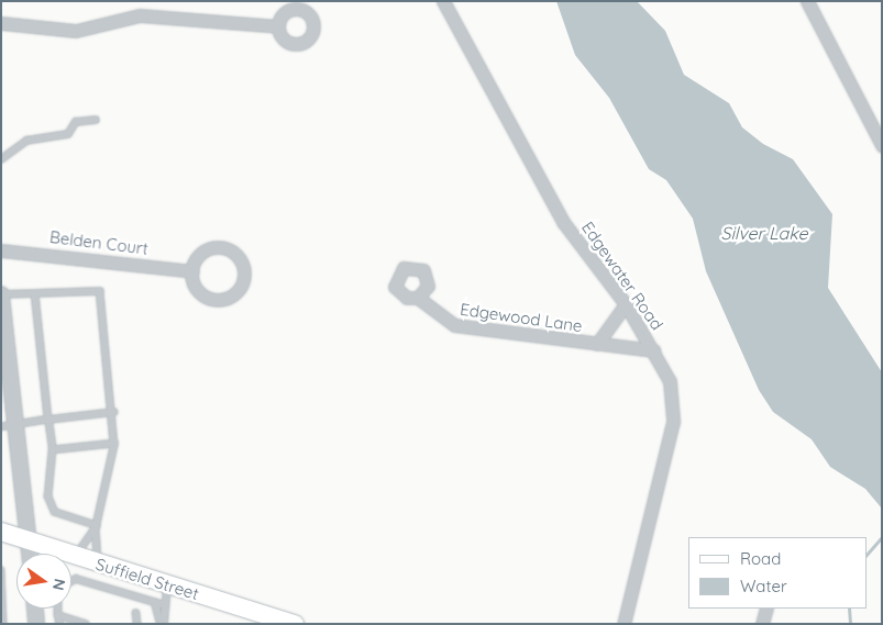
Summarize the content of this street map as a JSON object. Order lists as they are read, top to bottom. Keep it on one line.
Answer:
{"streets":{"main road":["Suffield Street"],"street":["Belden Court","Edgewater Road","Edgewood Lane"]},"crossings":[["Edgewater Road","Edgewood Lane"]],"water":["Silver Lake"],"legend":["Road","Water"],"north":"right"}
